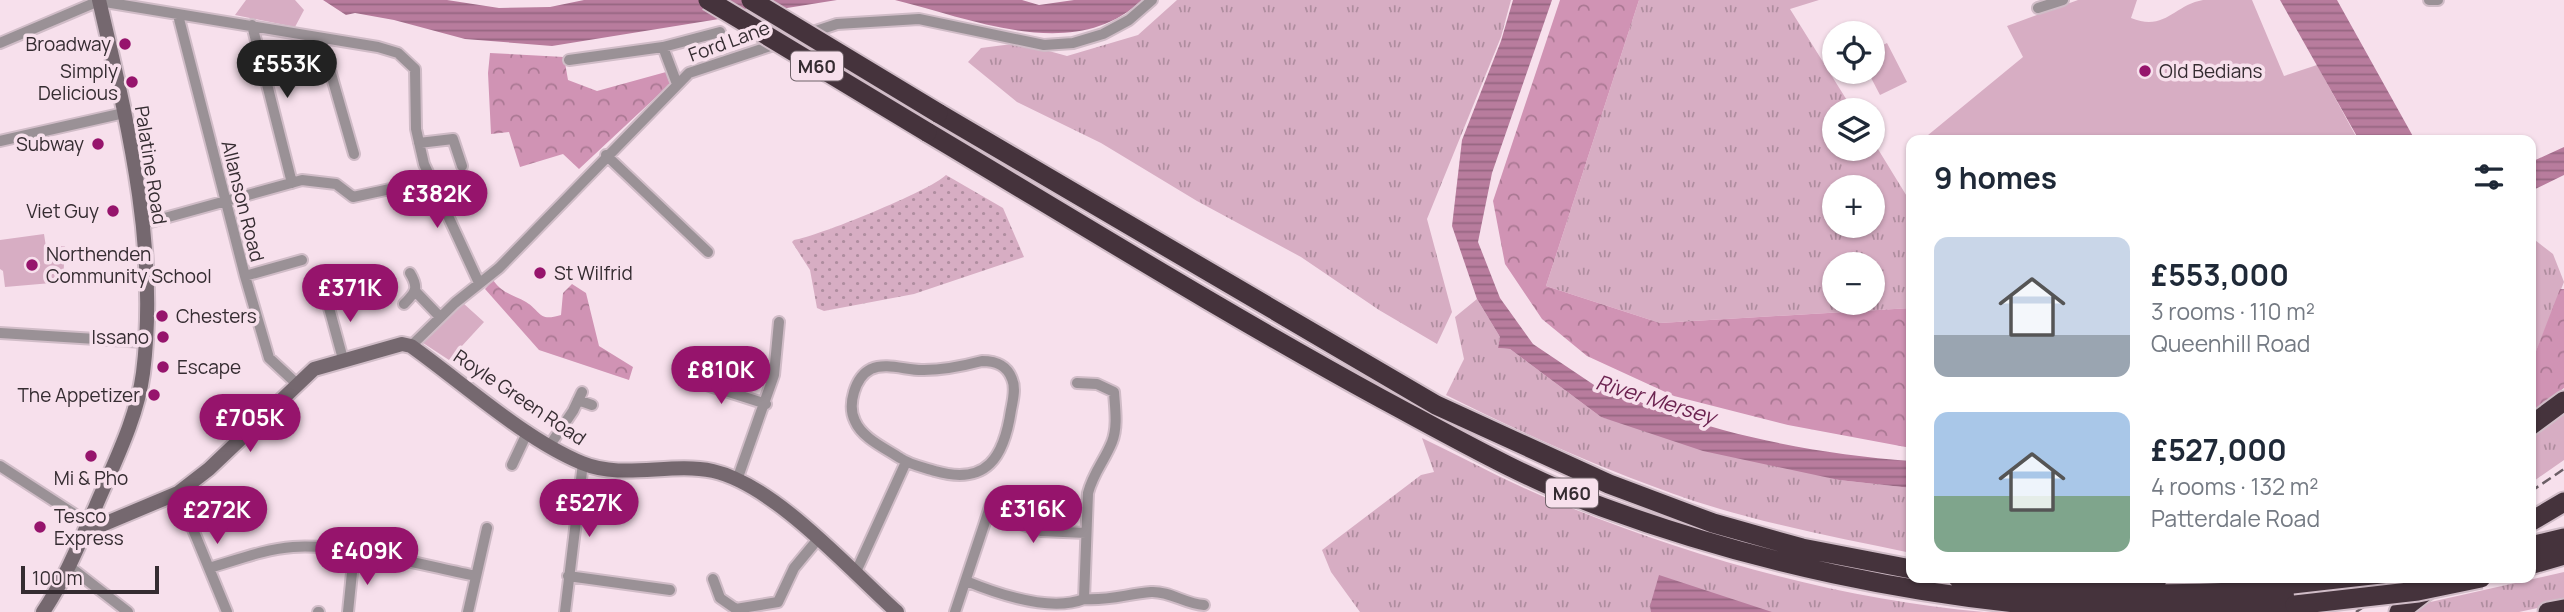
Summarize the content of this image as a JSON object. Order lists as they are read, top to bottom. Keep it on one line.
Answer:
{"streets":{"highway":["M60"],"main road":["Palatine Road","Royle Green Road"],"street":["Ford Lane","Allanson Road"]},"crossings":[["Ford Lane","Royle Green Road"]],"water":["River Mersey"],"places":["Broadway","Old Bedians","Simply Delicious","Subway","Viet Guy","Northenden Community School","St Wilfrid","Chesters","Issano","Escape","The Appetizer","Mi & Pho","Tesco Express"],"scale_bar":"100 m","page":{"map_buttons":["+","−"],"price":["£553K","£382K","£371K","£810K","£705K","£527K","£316K","£272K","£409K"],"heading":"9 homes","list":[{"name":"£553,000","note":"3 rooms · 110 m² · Queenhill Road"},{"name":"£527,000","note":"4 rooms · 132 m² · Patterdale Road"}],"scale":"100 m"}}
